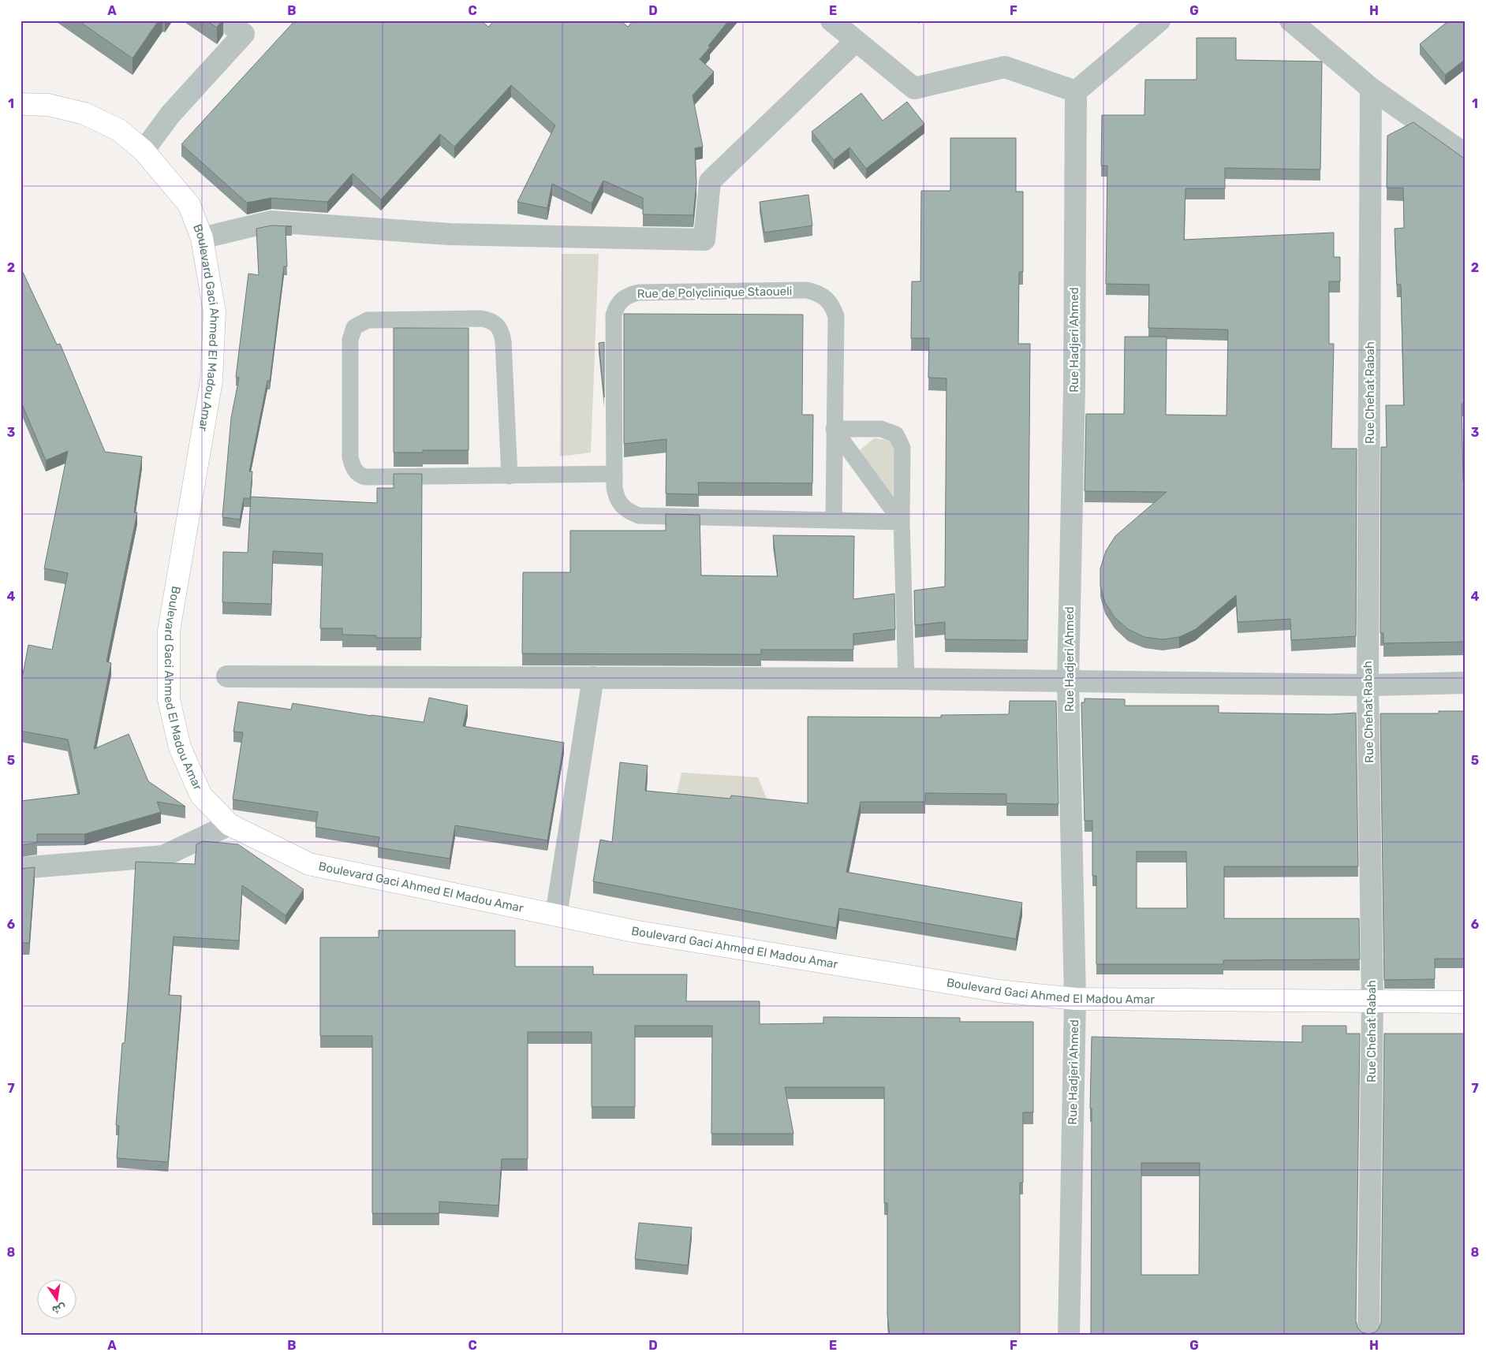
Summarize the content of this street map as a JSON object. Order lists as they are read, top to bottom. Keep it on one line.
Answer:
{"streets":{"main road":["Boulevard Gaci Ahmed El Madou Amar"],"street":["Rue Hadjeri Ahmed","Rue Chehat Rabah"],"lane":["Rue de Polyclinique Staoueli"]},"crossings":[["Boulevard Gaci Ahmed El Madou Amar","Rue Hadjeri Ahmed"],["Boulevard Gaci Ahmed El Madou Amar","Rue Chehat Rabah"]],"north":"bottom","grid":{"columns":["A","B","C","D","E","F","G","H"],"rows":["1","2","3","4","5","6","7","8"]}}
